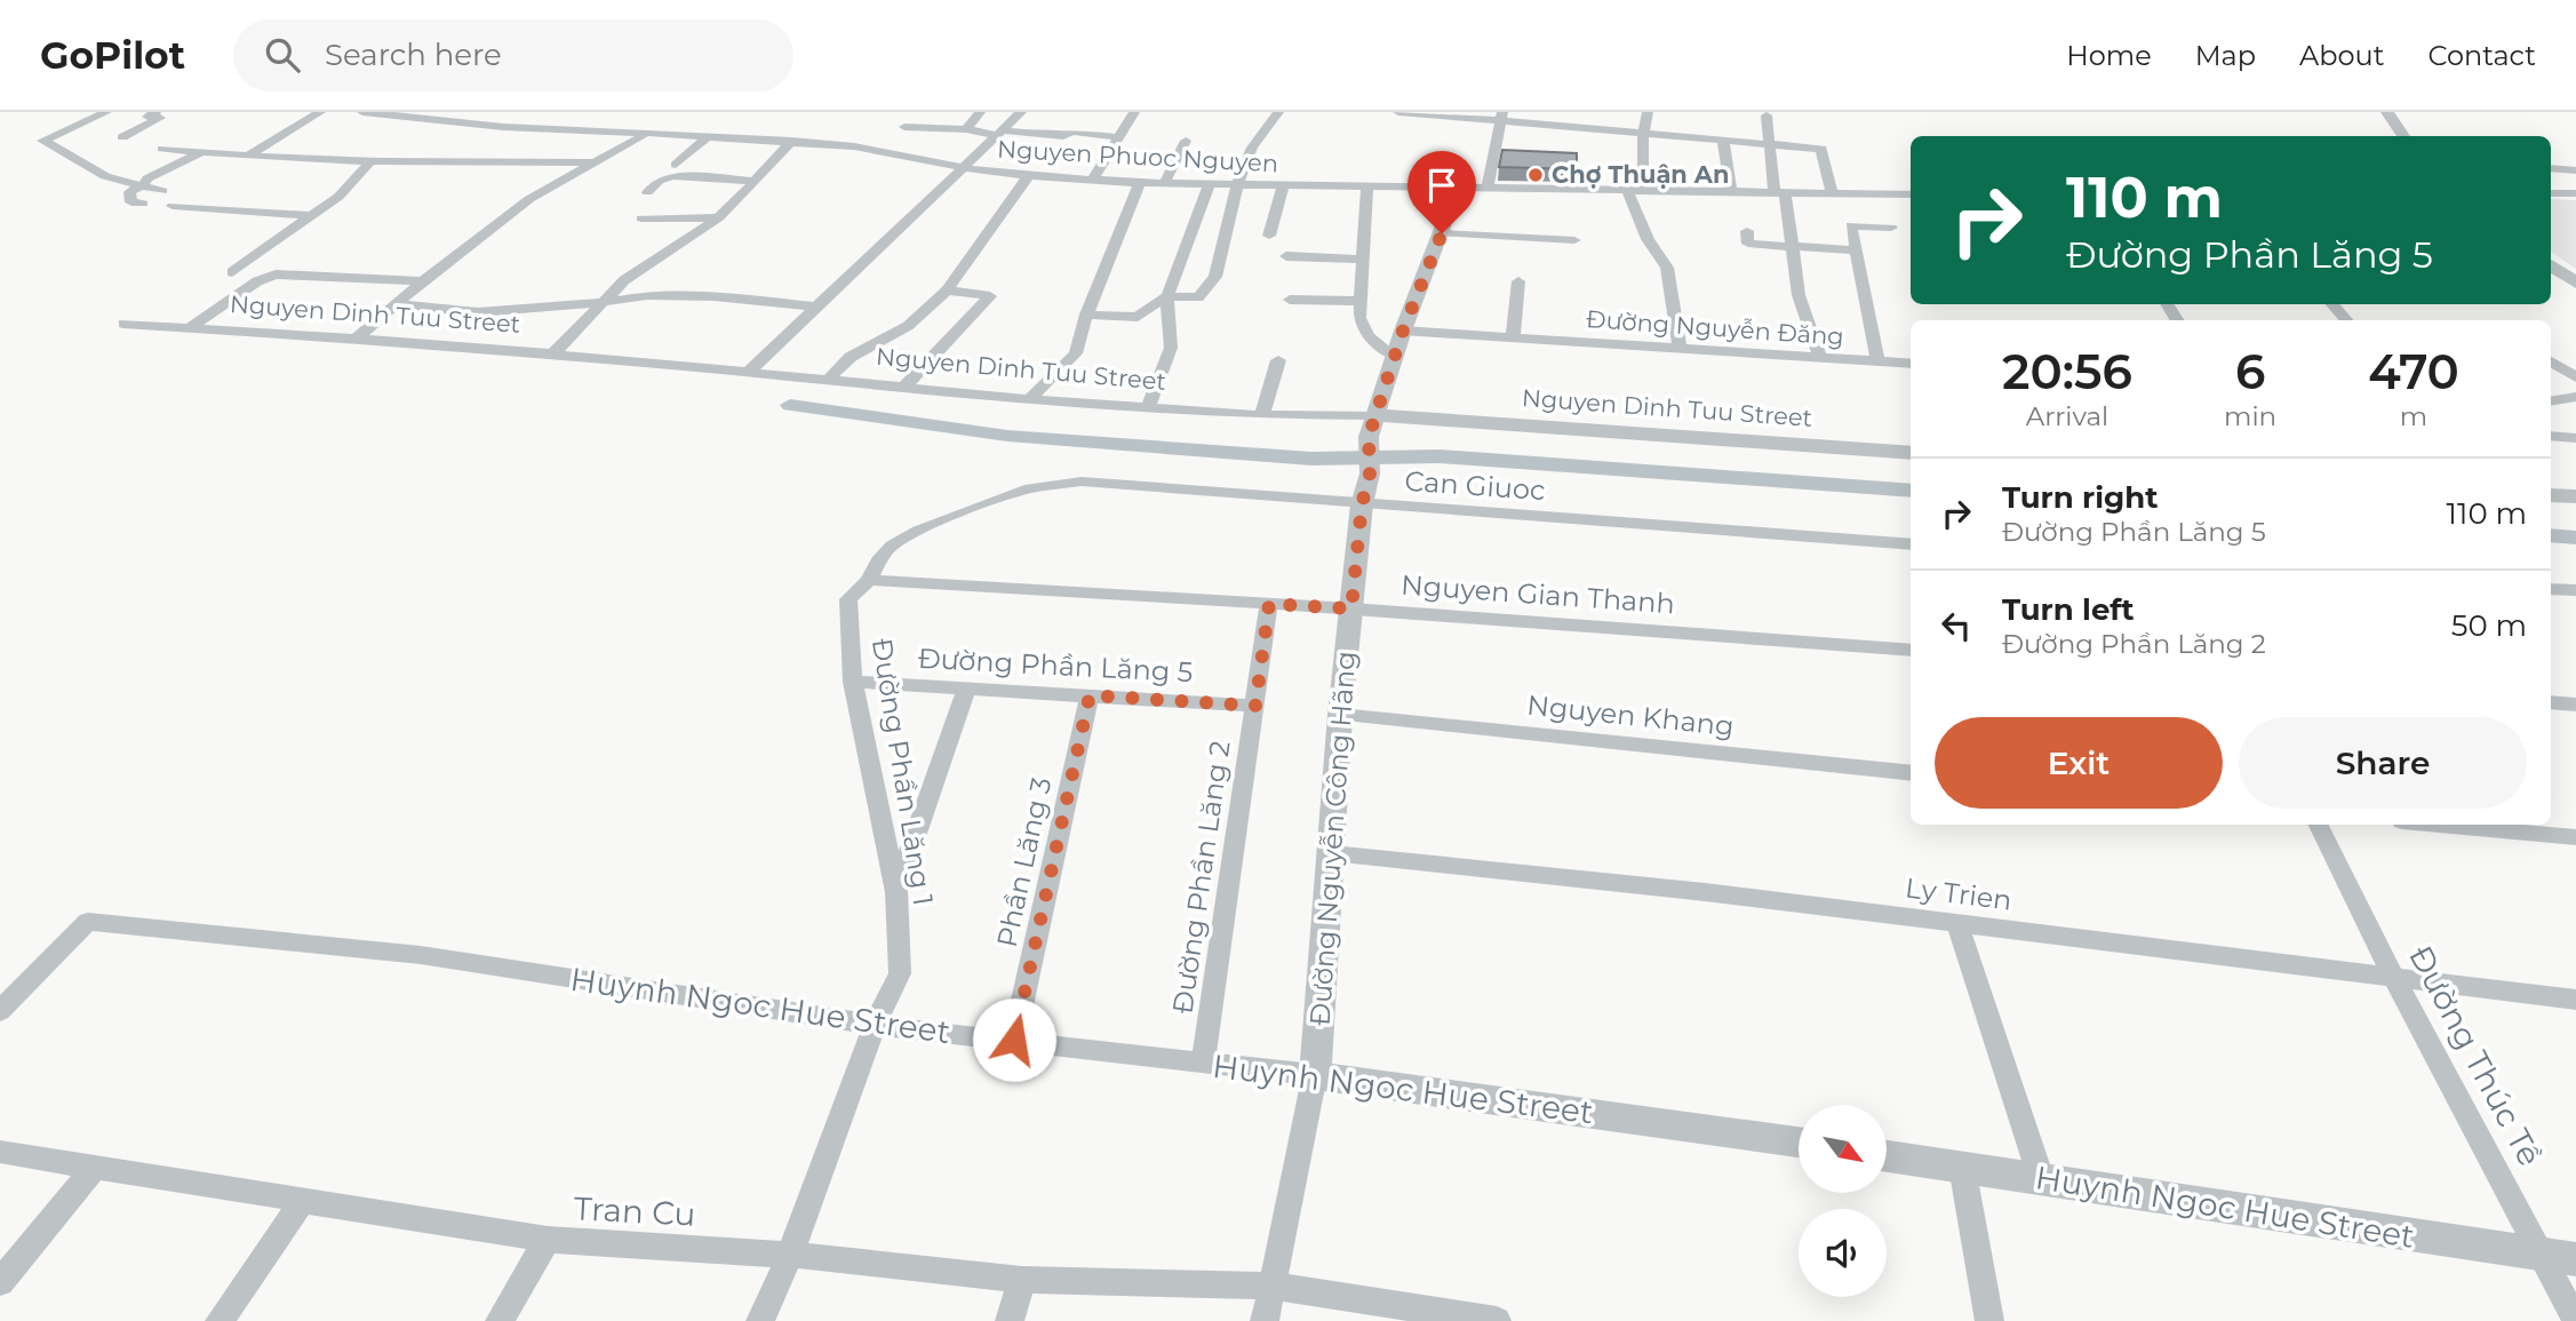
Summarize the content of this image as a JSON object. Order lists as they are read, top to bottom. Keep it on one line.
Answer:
{"streets":{"street":["Nguyen Phuoc Nguyen","Nguyen Dinh Tuu Street","Đường Nguyễn Đăng","Can Giuoc","Nguyen Gian Thanh","Đường Phần Lăng 5","Nguyen Khang","Đường Phần Lăng 1","Đường Nguyễn Công Hãng","Phần Lăng 3","Đường Phần Lăng 2","Ly Trien","Huynh Ngoc Hue Street","Đường Thúc Tề","Tran Cu"]},"crossings":[["Nguyen Phuoc Nguyen","Đường Nguyễn Công Hãng"],["Nguyen Dinh Tuu Street","Đường Nguyễn Công Hãng"],["Đường Nguyễn Đăng","Đường Nguyễn Công Hãng"],["Can Giuoc","Nguyen Gian Thanh"],["Can Giuoc","Đường Phần Lăng 1"],["Can Giuoc","Đường Nguyễn Công Hãng"],["Nguyen Gian Thanh","Đường Phần Lăng 1"],["Nguyen Gian Thanh","Đường Nguyễn Công Hãng"],["Nguyen Gian Thanh","Đường Phần Lăng 2"],["Đường Phần Lăng 5","Đường Phần Lăng 1"],["Đường Phần Lăng 5","Phần Lăng 3"],["Đường Phần Lăng 5","Đường Phần Lăng 2"],["Nguyen Khang","Đường Nguyễn Công Hãng"],["Đường Phần Lăng 1","Huynh Ngoc Hue Street"],["Đường Phần Lăng 1","Tran Cu"],["Đường Nguyễn Công Hãng","Ly Trien"],["Đường Nguyễn Công Hãng","Huynh Ngoc Hue Street"],["Phần Lăng 3","Huynh Ngoc Hue Street"],["Đường Phần Lăng 2","Huynh Ngoc Hue Street"],["Ly Trien","Đường Thúc Tề"],["Huynh Ngoc Hue Street","Đường Thúc Tề"]],"places":["Chợ Thuận An"],"north":"bottom right","page":{"header":"GoPilot","search":"Search here","nav":["Home","Map","About","Contact"],"turn":["110 m","Đường Phần Lăng 5"],"eta":["20:56","Arrival","6","min","470","m"],"list":[{"name":"Turn right","note":"Đường Phần Lăng 5","value":"110 m"},{"name":"Turn left","note":"Đường Phần Lăng 2","value":"50 m"}],"buttons":["Exit","Share"]}}
